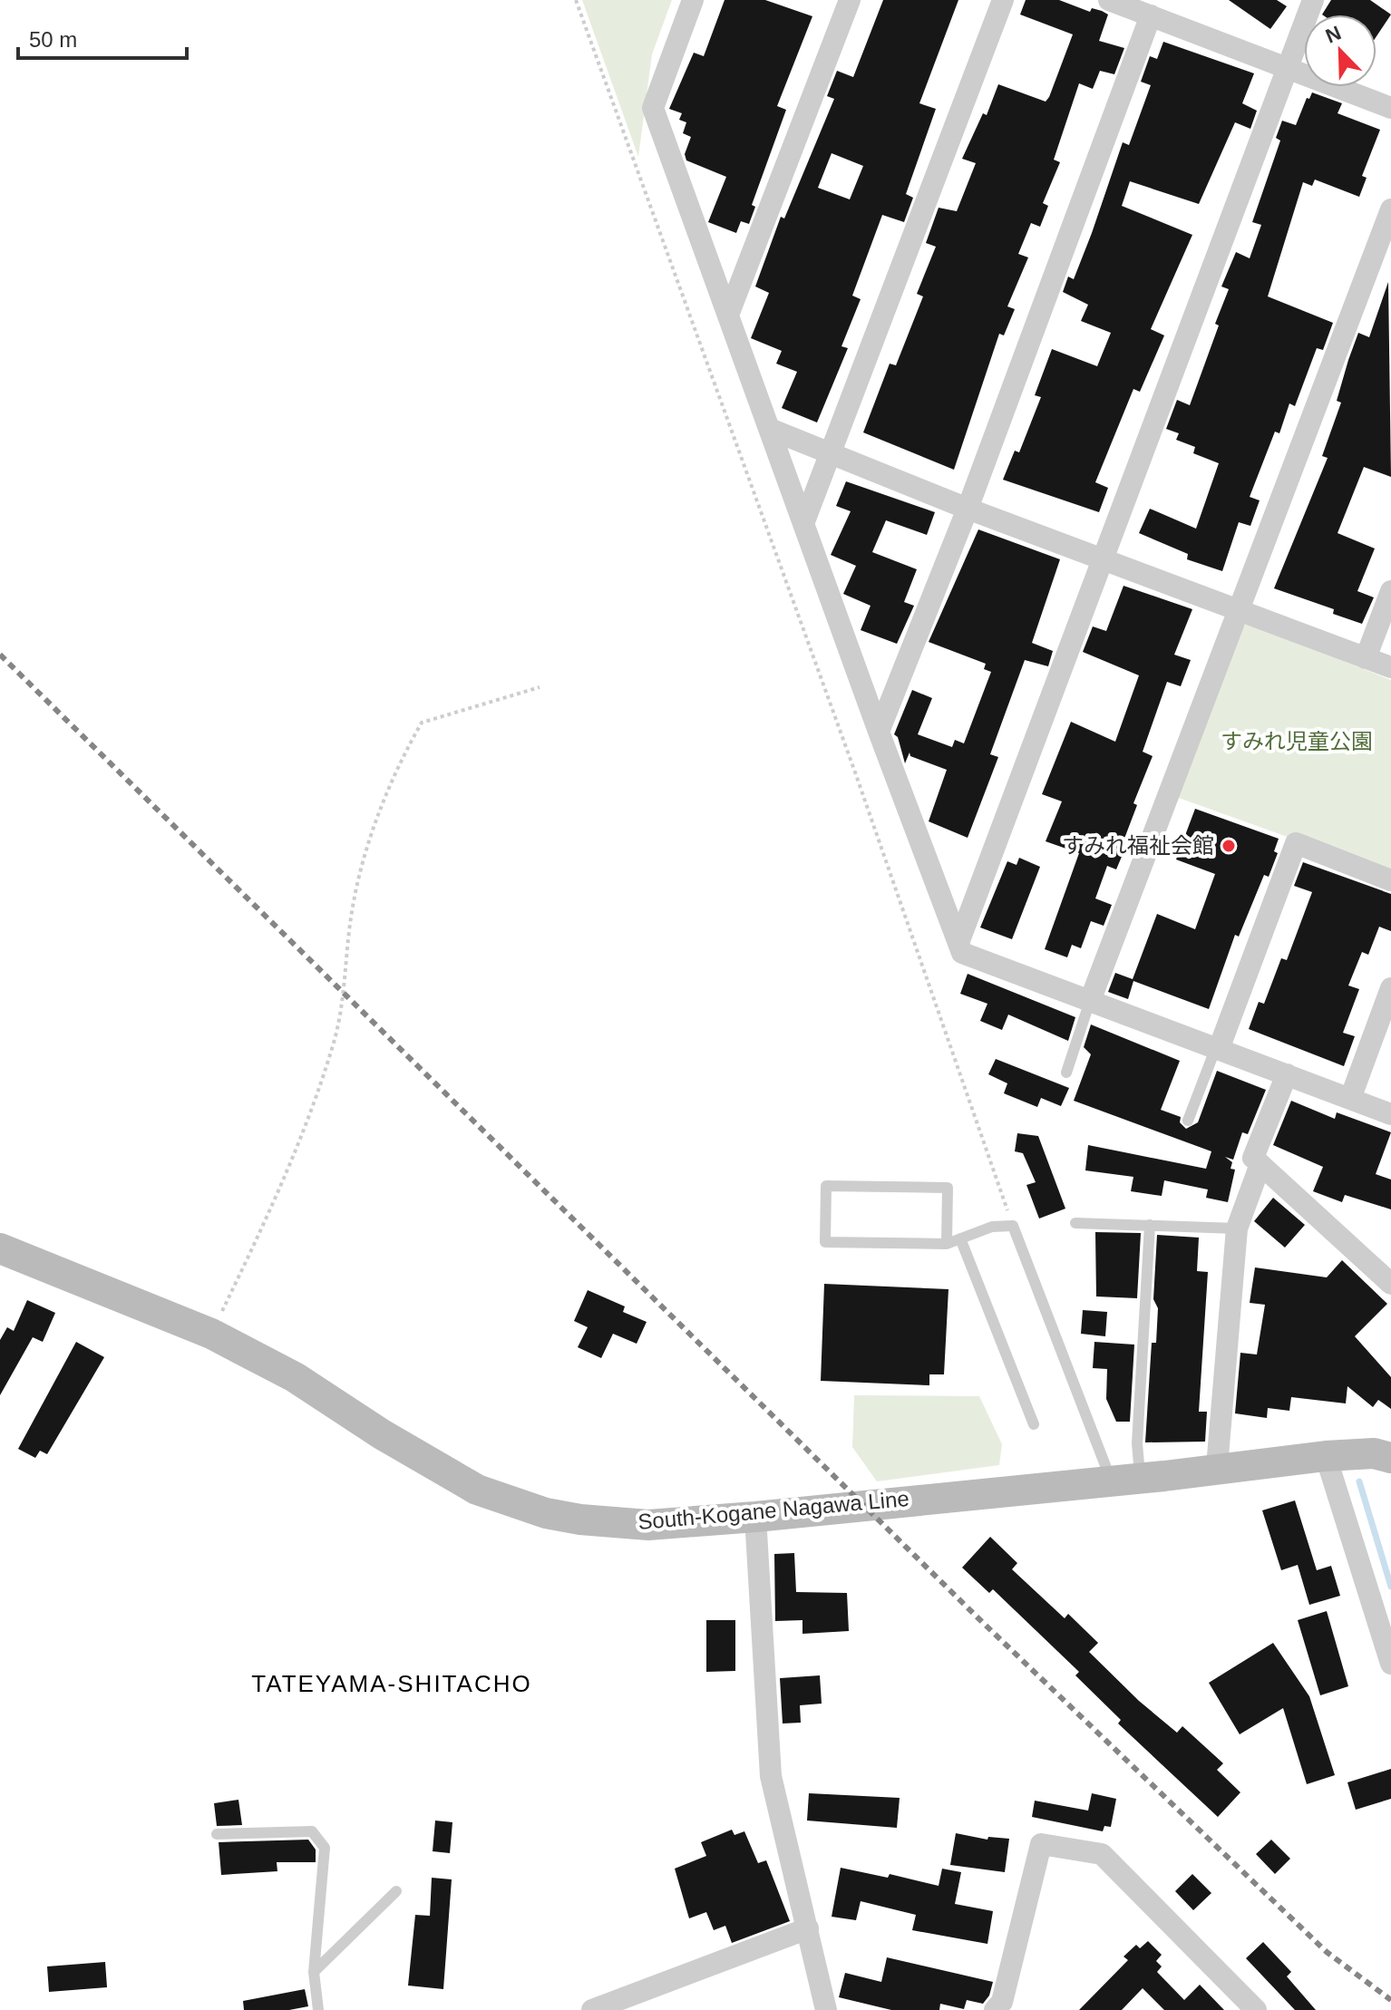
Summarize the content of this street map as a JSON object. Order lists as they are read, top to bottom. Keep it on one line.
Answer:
{"streets":{"main road":["South-Kogane Nagawa Line"]},"districts":["TATEYAMA-SHITACHO"],"parks":["すみれ児童公園"],"places":["すみれ福祉会館"],"scale_bar":"50 m","north":"top left"}
